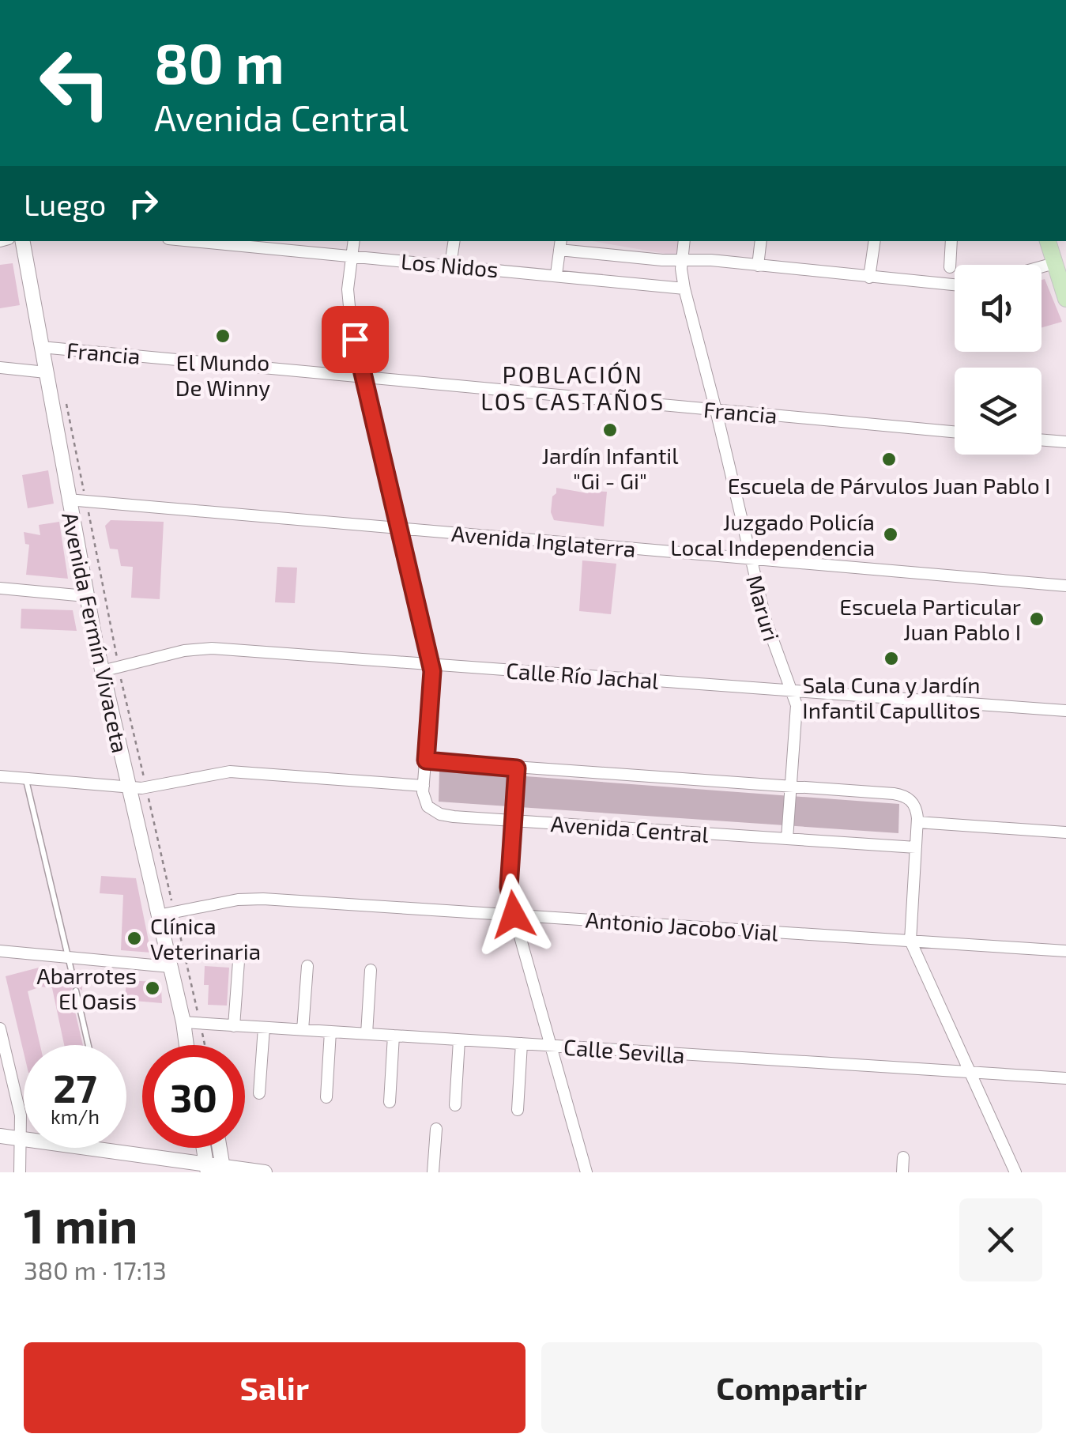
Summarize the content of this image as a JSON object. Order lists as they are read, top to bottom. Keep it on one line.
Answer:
{"streets":{"main road":["Avenida Fermín Vivaceta"],"street":["Los Nidos","Francia","Avenida Inglaterra","Maruri","Calle Río Jachal","Avenida Central","Antonio Jacobo Vial","Calle Sevilla"]},"crossings":[["Los Nidos","Maruri"],["Francia","Maruri"],["Francia","Avenida Fermín Vivaceta"],["Avenida Inglaterra","Maruri"],["Avenida Inglaterra","Avenida Fermín Vivaceta"],["Maruri","Calle Río Jachal"],["Maruri","Avenida Central"],["Avenida Fermín Vivaceta","Calle Río Jachal"],["Avenida Fermín Vivaceta","Antonio Jacobo Vial"],["Avenida Fermín Vivaceta","Calle Sevilla"]],"districts":["POBLACIÓN LOS CASTAÑOS"],"places":["El Mundo De Winny","Jardín Infantil \"Gi - Gi\"","Escuela de Párvulos Juan Pablo I","Juzgado Policía Local Independencia","Escuela Particular Juan Pablo I","Sala Cuna y Jardín Infantil Capullitos","Clínica Veterinaria","Abarrotes El Oasis"],"page":{"turn":["80 m","Avenida Central"],"then":"Luego","speed":"27 km/h","limit":"30","heading":["1 min","380 m · 17:13"],"buttons":["Salir","Compartir"]}}
